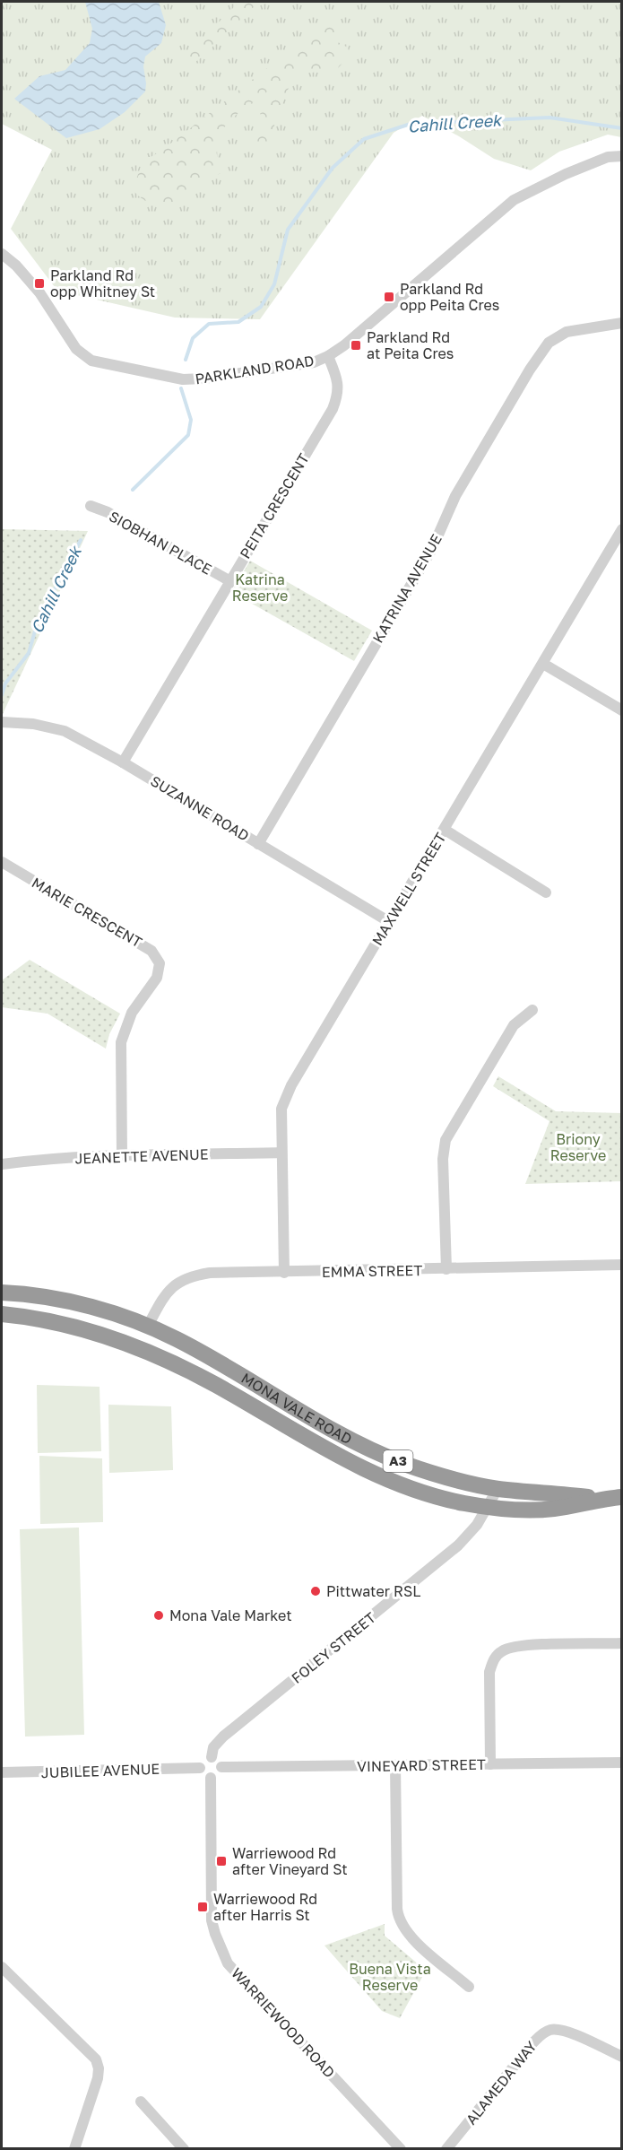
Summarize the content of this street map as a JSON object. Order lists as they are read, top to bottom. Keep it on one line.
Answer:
{"streets":{"highway":["MONA VALE ROAD","A3"],"street":["PARKLAND ROAD","PEITA CRESCENT","SIOBHAN PLACE","KATRINA AVENUE","SUZANNE ROAD","MAXWELL STREET","MARIE CRESCENT","JEANETTE AVENUE","EMMA STREET","FOLEY STREET","VINEYARD STREET","JUBILEE AVENUE","WARRIEWOOD ROAD","ALAMEDA WAY"]},"crossings":[["PARKLAND ROAD","PEITA CRESCENT"],["PEITA CRESCENT","SIOBHAN PLACE"],["PEITA CRESCENT","SUZANNE ROAD"],["KATRINA AVENUE","SUZANNE ROAD"],["SUZANNE ROAD","MAXWELL STREET"],["MAXWELL STREET","JEANETTE AVENUE"],["MAXWELL STREET","EMMA STREET"],["MARIE CRESCENT","JEANETTE AVENUE"],["EMMA STREET","MONA VALE ROAD"],["MONA VALE ROAD","FOLEY STREET"],["FOLEY STREET","VINEYARD STREET"],["FOLEY STREET","JUBILEE AVENUE"],["FOLEY STREET","WARRIEWOOD ROAD"],["VINEYARD STREET","JUBILEE AVENUE"],["VINEYARD STREET","WARRIEWOOD ROAD"],["JUBILEE AVENUE","WARRIEWOOD ROAD"]],"water":["Cahill Creek"],"parks":["Katrina Reserve","Briony Reserve","Buena Vista Reserve"],"places":{"transit":["Parkland Rd opp Whitney St","Parkland Rd opp Peita Cres","Parkland Rd at Peita Cres","Warriewood Rd after Vineyard St","Warriewood Rd after Harris St"],"other":["Pittwater RSL","Mona Vale Market"]}}
